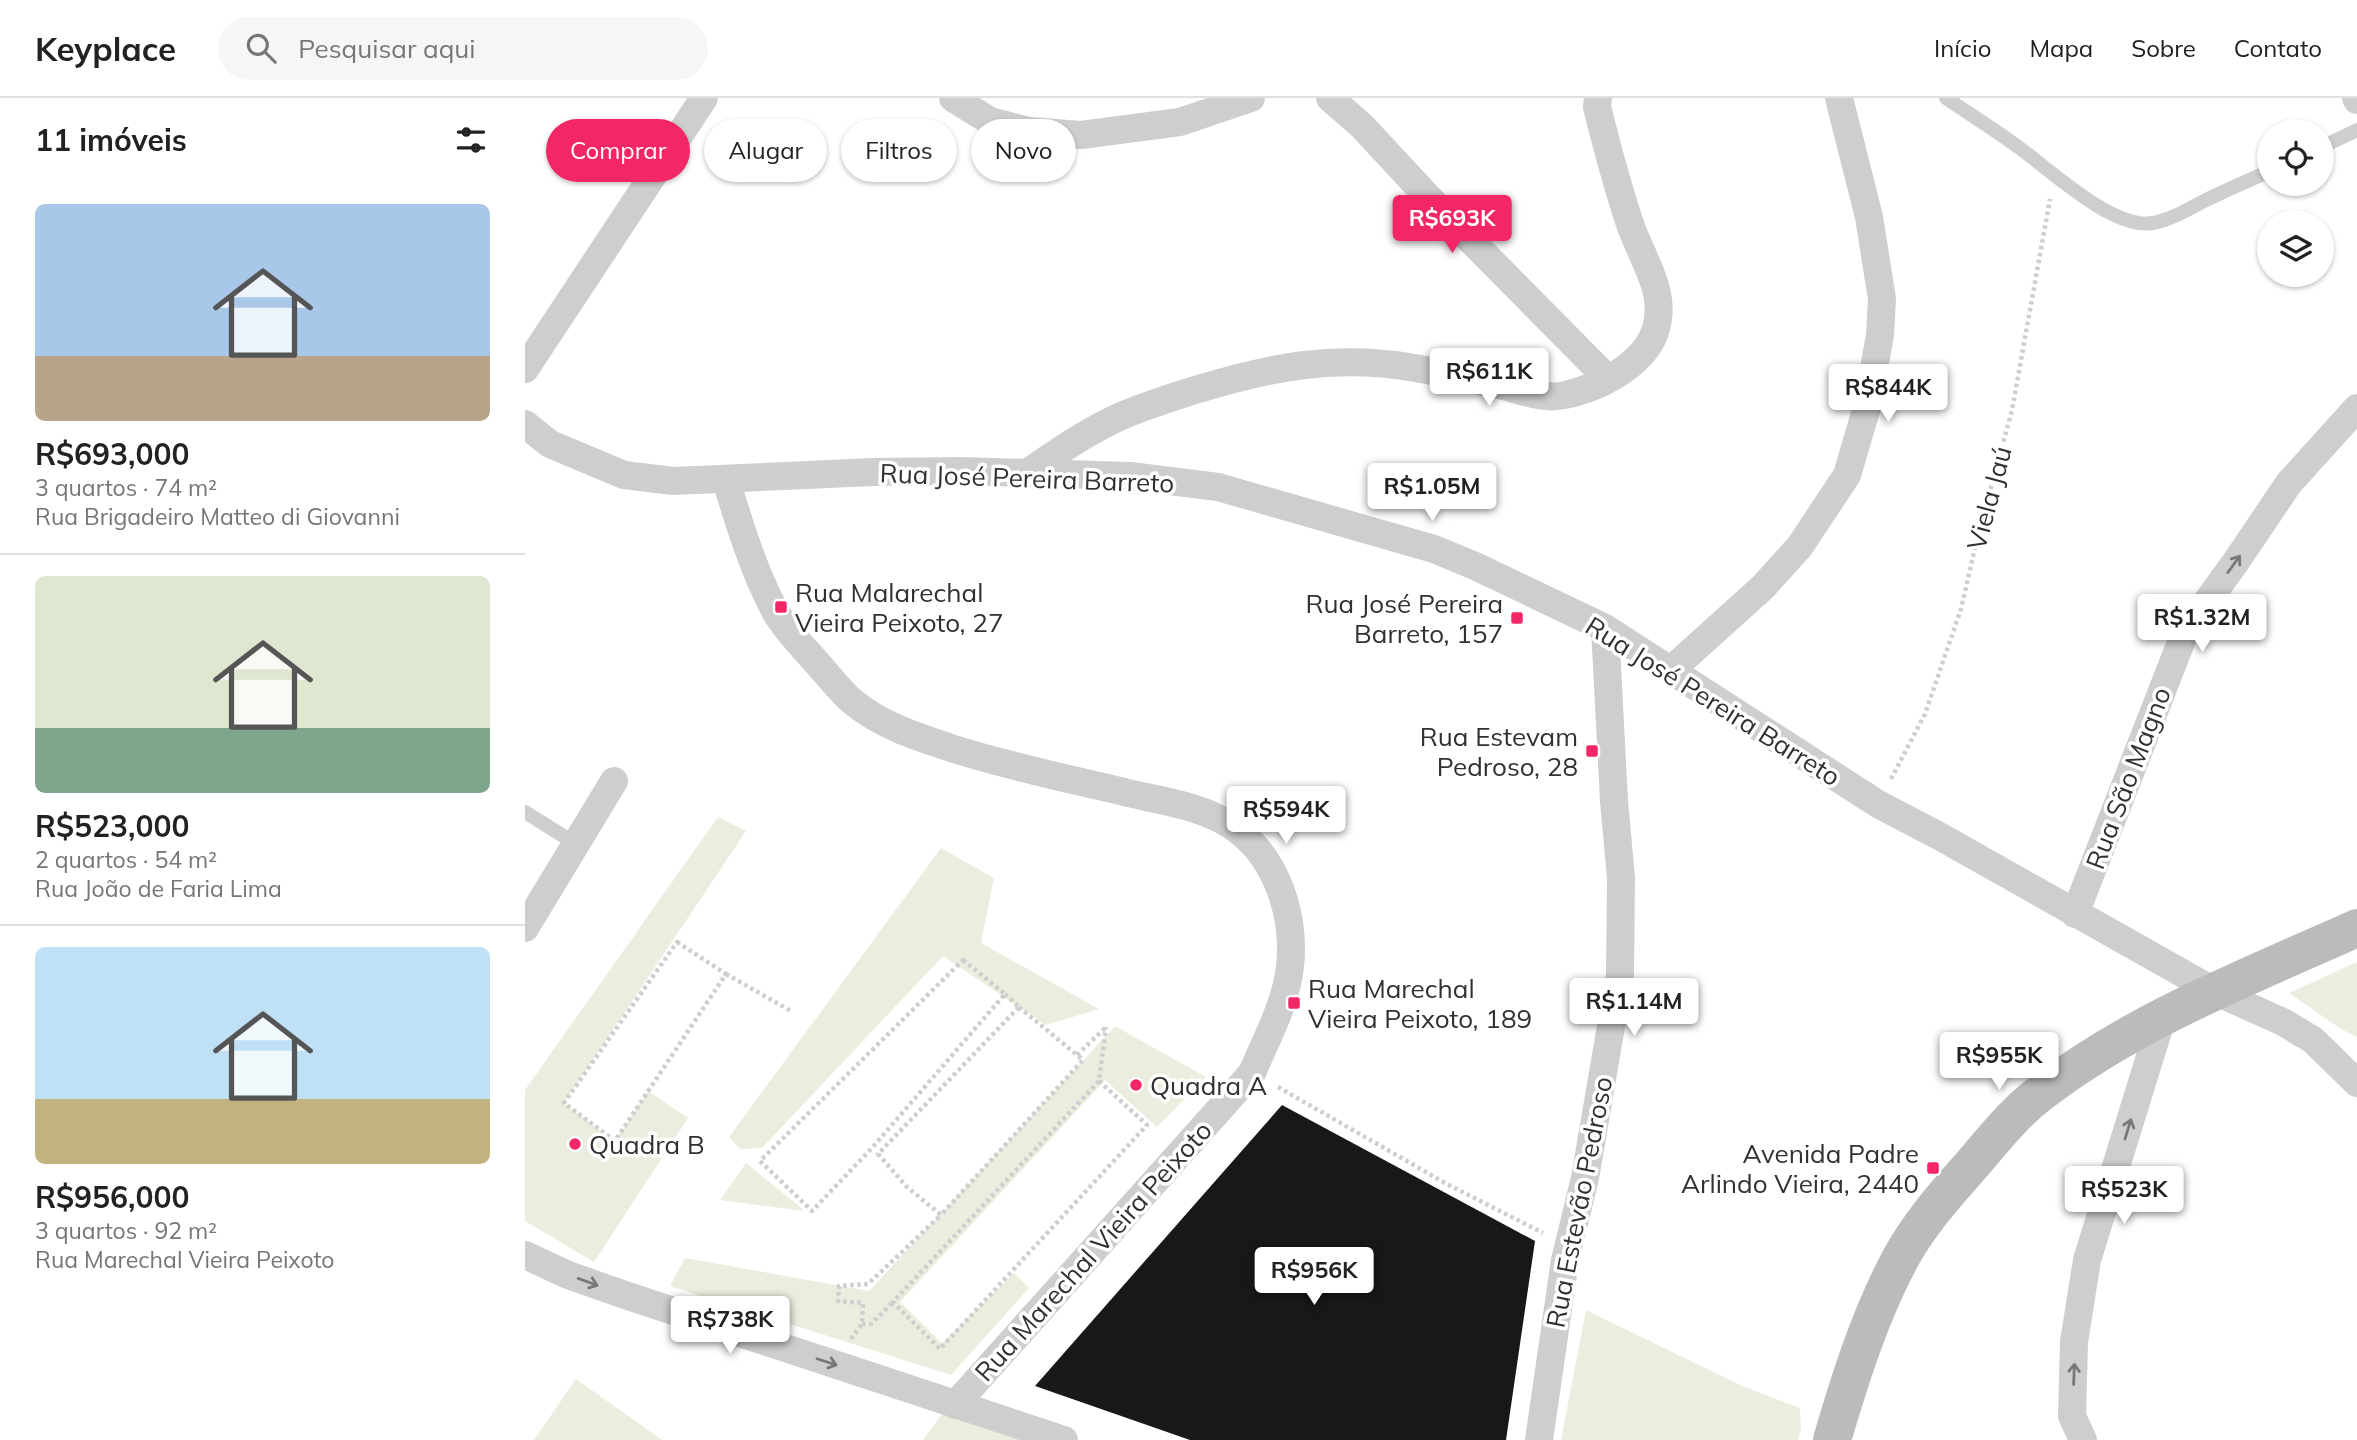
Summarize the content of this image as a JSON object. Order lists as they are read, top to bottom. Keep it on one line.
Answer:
{"streets":{"street":["Rua José Pereira Barreto","Rua São Magno","Rua Estevão Pedroso","Rua Marechal Vieira Peixoto"],"path":["Viela Jaú"]},"crossings":[["Rua José Pereira Barreto","Viela Jaú"],["Rua José Pereira Barreto","Rua São Magno"],["Rua José Pereira Barreto","Rua Estevão Pedroso"],["Rua José Pereira Barreto","Rua Marechal Vieira Peixoto"]],"one_way":["Rua São Magno"],"places":{"transit":["Rua Malarechal Vieira Peixoto, 27","Rua José Pereira Barreto, 157","Rua Estevam Pedroso, 28","Rua Marechal Vieira Peixoto, 189","Avenida Padre Arlindo Vieira, 2440"],"other":["Quadra A","Quadra B"]},"page":{"header":"Keyplace","search":"Pesquisar aqui","nav":["Início","Mapa","Sobre","Contato"],"heading":"11 imóveis","chip":["Comprar","Alugar","Filtros","Novo"],"list":[{"name":"R$693,000","note":"3 quartos · 74 m² · Rua Brigadeiro Matteo di Giovanni"},{"name":"R$523,000","note":"2 quartos · 54 m² · Rua João de Faria Lima"},{"name":"R$956,000","note":"3 quartos · 92 m² · Rua Marechal Vieira Peixoto"}],"price":["R$693K","R$611K","R$844K","R$1.05M","R$1.32M","R$594K","R$1.14M","R$955K","R$523K","R$956K","R$738K"]}}
